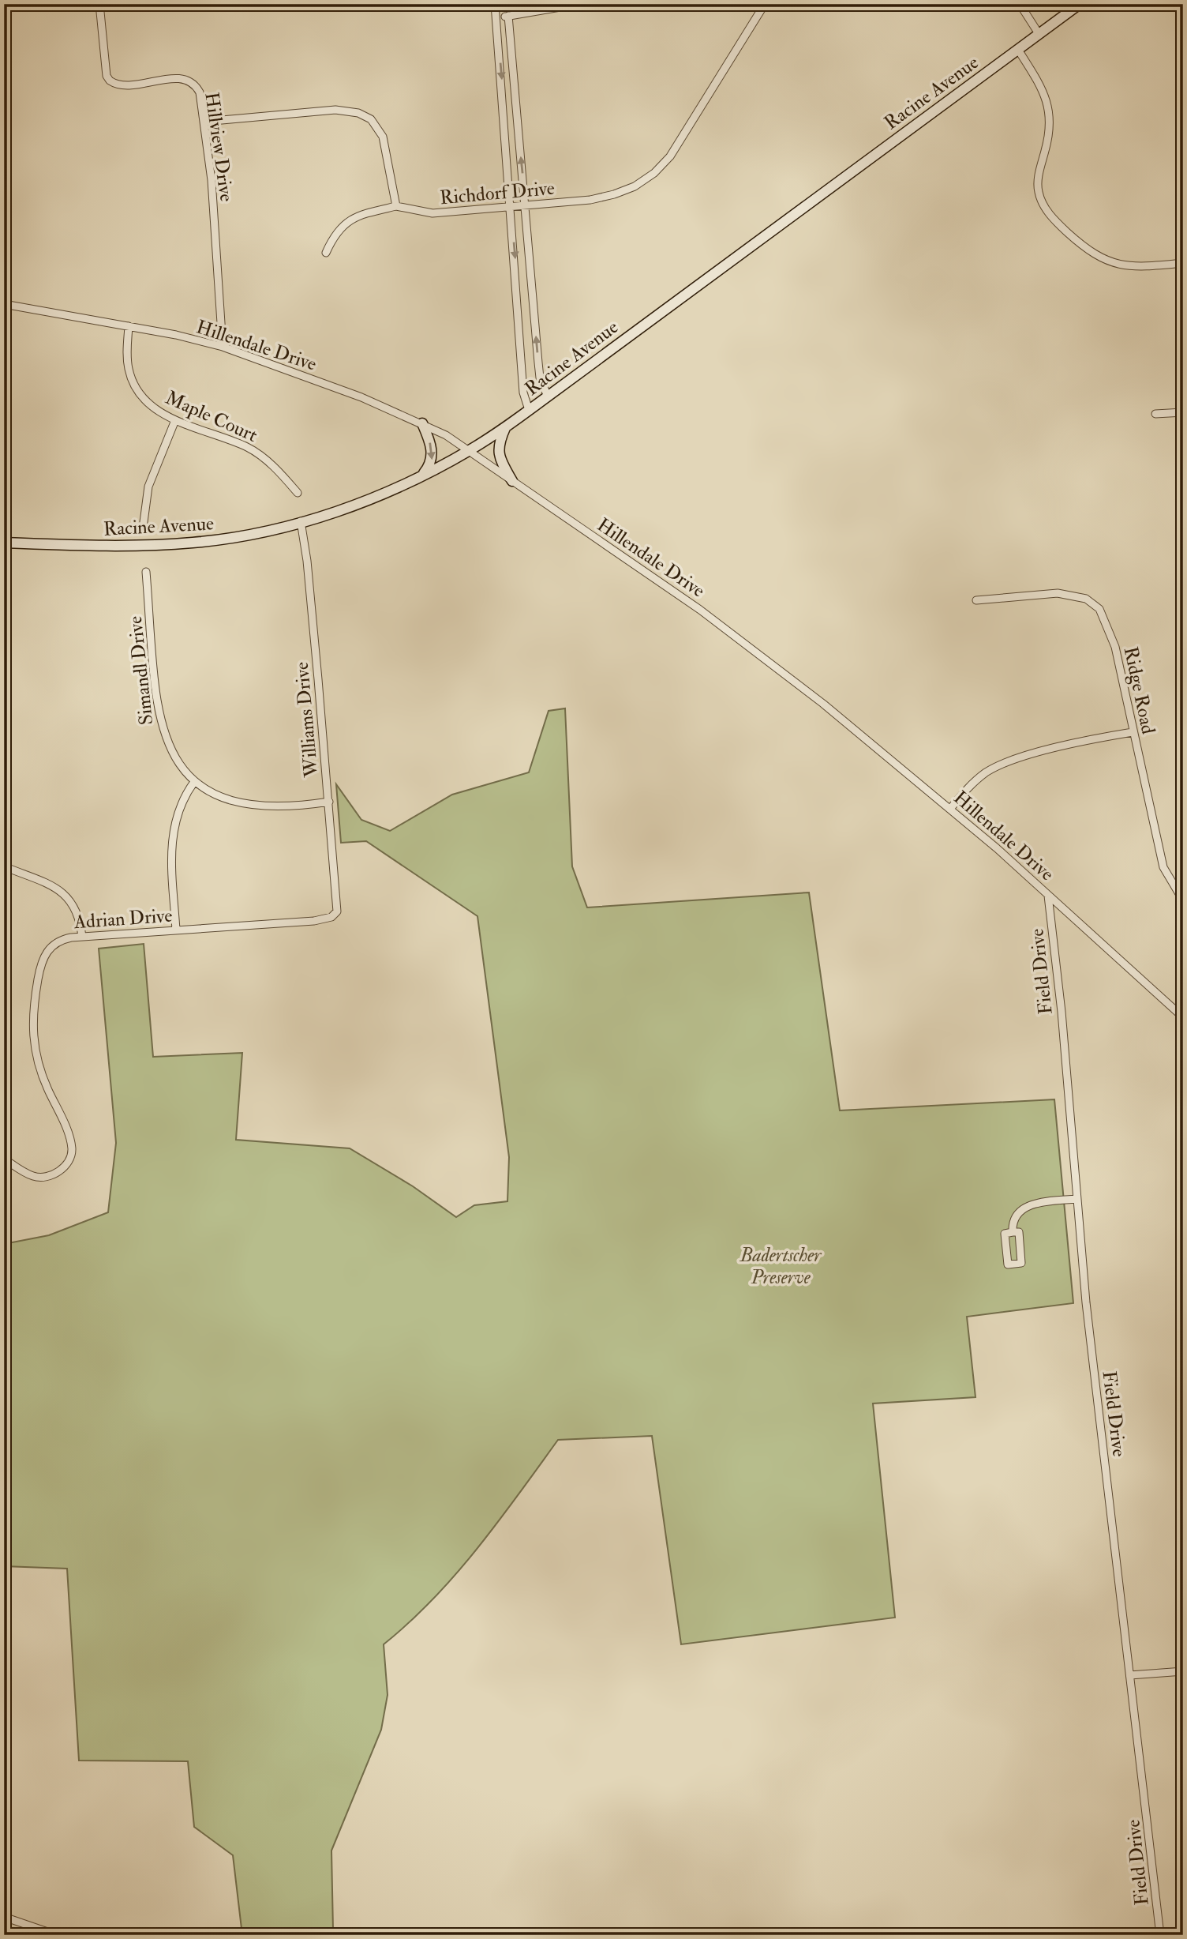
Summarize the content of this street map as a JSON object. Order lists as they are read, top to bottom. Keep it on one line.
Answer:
{"streets":{"main road":["Racine Avenue"],"street":["Hillview Drive","Richdorf Drive","Hillendale Drive","Maple Court","Simandl Drive","Ridge Road","Williams Drive","Adrian Drive","Field Drive"]},"crossings":[["Racine Avenue","Hillendale Drive"],["Racine Avenue","Williams Drive"],["Hillview Drive","Hillendale Drive"],["Hillendale Drive","Maple Court"],["Hillendale Drive","Field Drive"],["Simandl Drive","Williams Drive"],["Williams Drive","Adrian Drive"]],"parks":["Badertscher Preserve"]}
